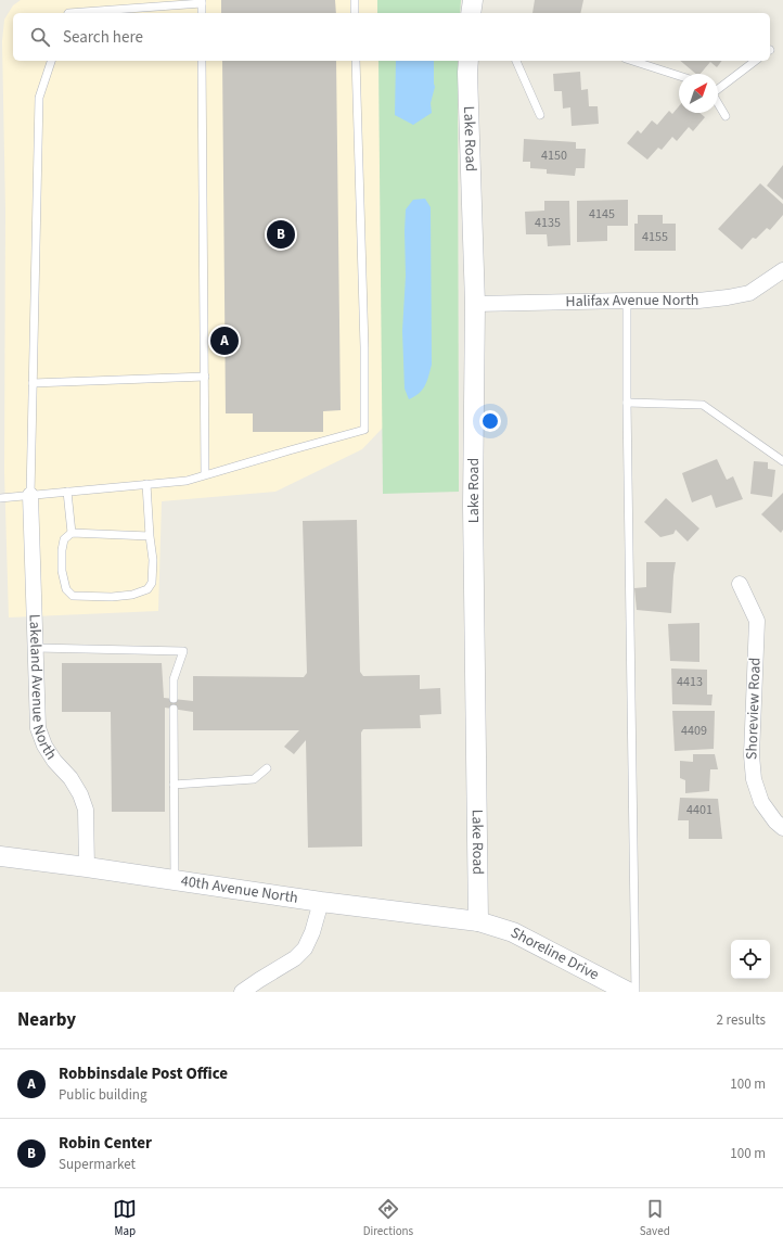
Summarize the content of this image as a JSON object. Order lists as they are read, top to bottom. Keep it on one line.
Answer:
{"streets":{"street":["Lake Road","Halifax Avenue North","Lakeland Avenue North","Shoreview Road","40th Avenue North","Shoreline Drive"]},"crossings":[["Lake Road","Halifax Avenue North"],["Lake Road","40th Avenue North"],["Lake Road","Shoreline Drive"],["Lakeland Avenue North","40th Avenue North"],["40th Avenue North","Shoreline Drive"]],"house_numbers":["4150","4145","4135","4155","4413","4409","4401"],"north":"top right","page":{"search":"Search here","pins":["B","A"],"heading":["Nearby","2 results"],"list":[{"mark":"A","name":"Robbinsdale Post Office","note":"Public building","value":"100 m"},{"mark":"B","name":"Robin Center","note":"Supermarket","value":"100 m"}],"nav":["Map","Directions","Saved"]}}
